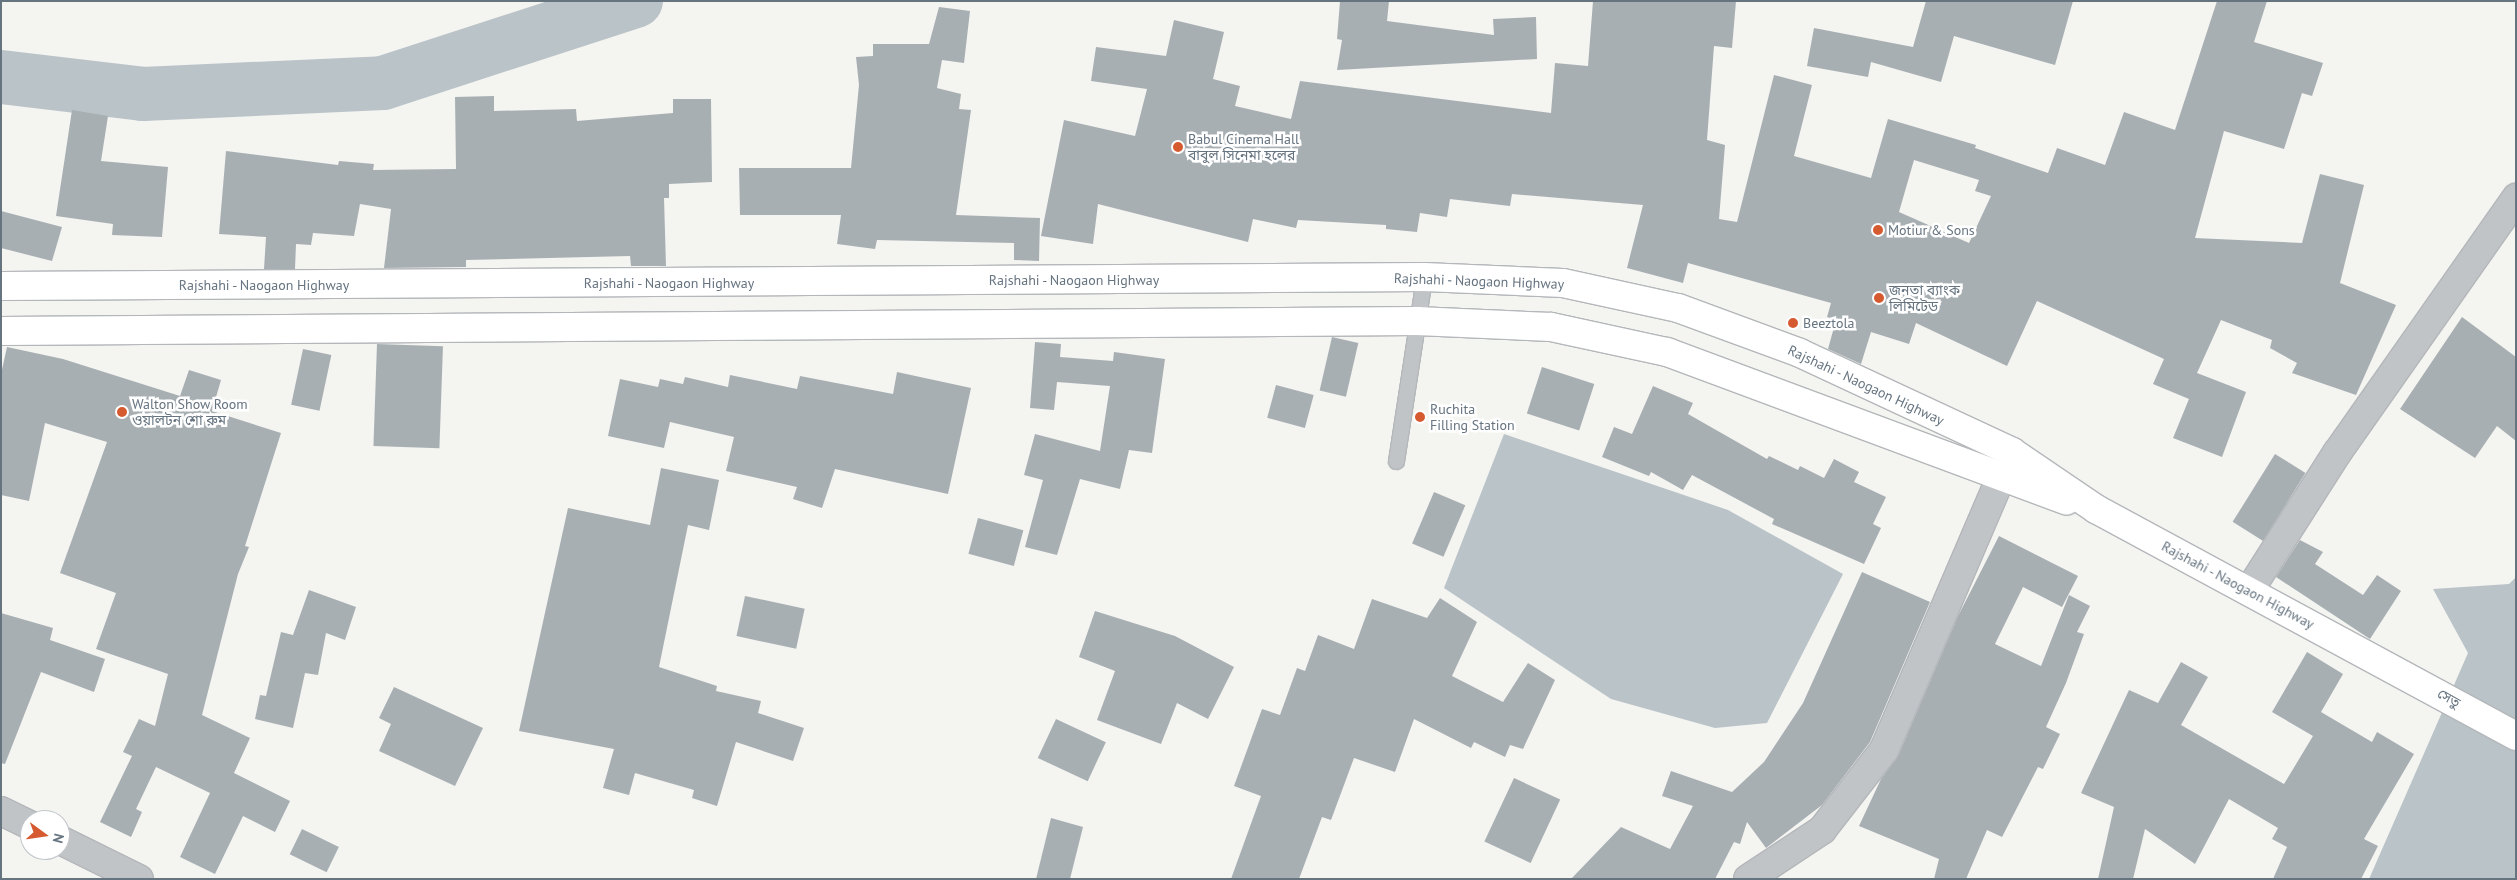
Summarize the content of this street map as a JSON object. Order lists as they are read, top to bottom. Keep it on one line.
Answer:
{"streets":{"main road":["Rajshahi - Naogaon Highway","সেতু"]},"crossings":[["Rajshahi - Naogaon Highway","সেতু"]],"places":["Babul Cinema Hall বাবুল সিনেমা হলের","Motiur & Sons","জনতা ব্যাংক লিমিটেড","Beeztola","Walton Show Room ওয়ালটন শো রুম","Ruchita Filling Station"],"north":"right"}
